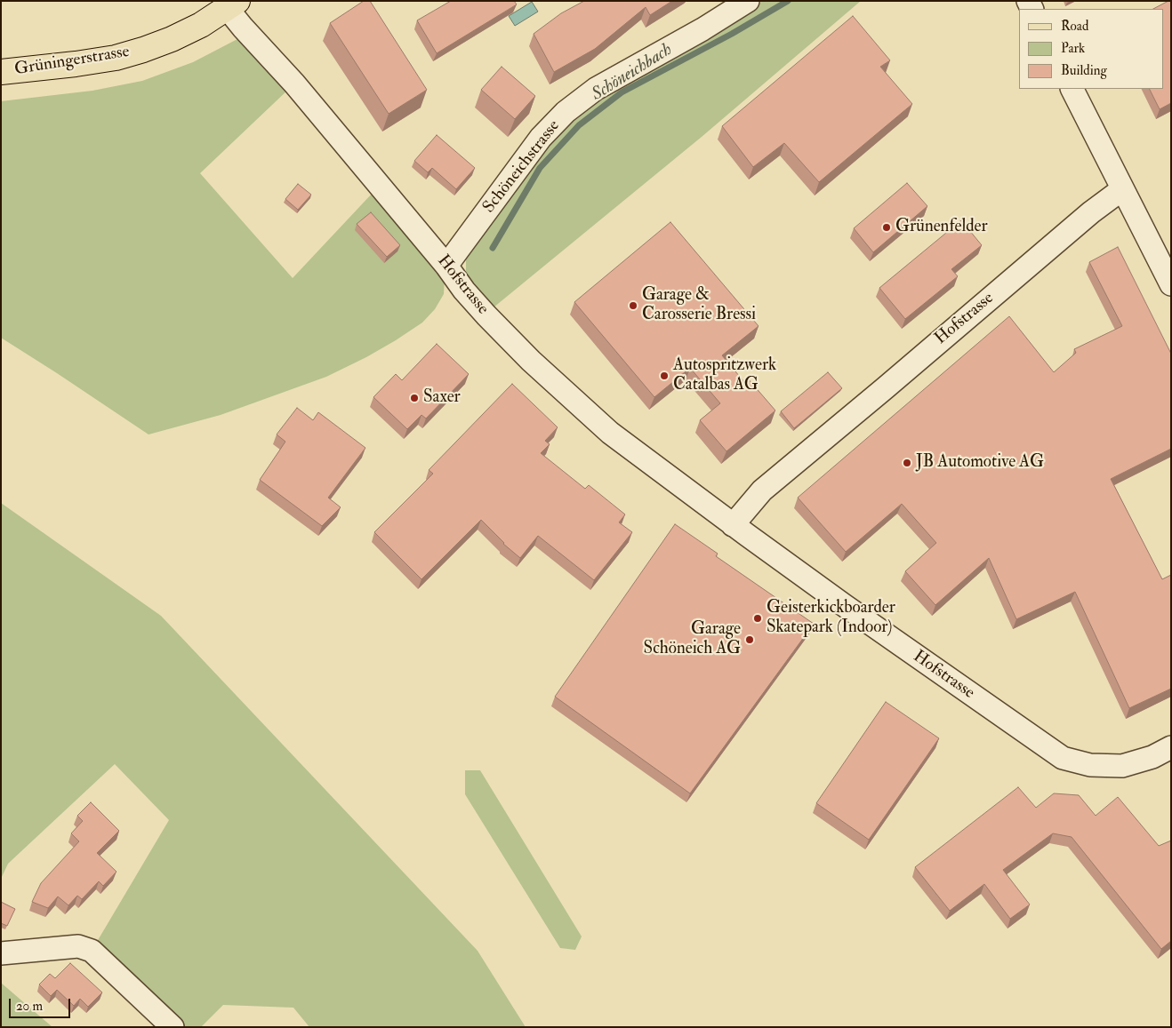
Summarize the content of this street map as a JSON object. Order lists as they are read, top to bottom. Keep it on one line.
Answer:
{"streets":{"main road":["Grüningerstrasse"],"street":["Schöneichstrasse","Hofstrasse"]},"crossings":[["Grüningerstrasse","Hofstrasse"],["Schöneichstrasse","Hofstrasse"]],"water":["Schöneichbach"],"places":["Grünenfelder","Garage & Carosserie Bressi","Autospritzwerk Catalbas AG","Saxer","JB Automotive AG","Geisterkickboarder Skatepark (Indoor)","Garage Schöneich AG"],"legend":["Road","Park","Building"],"scale_bar":"20 m"}
